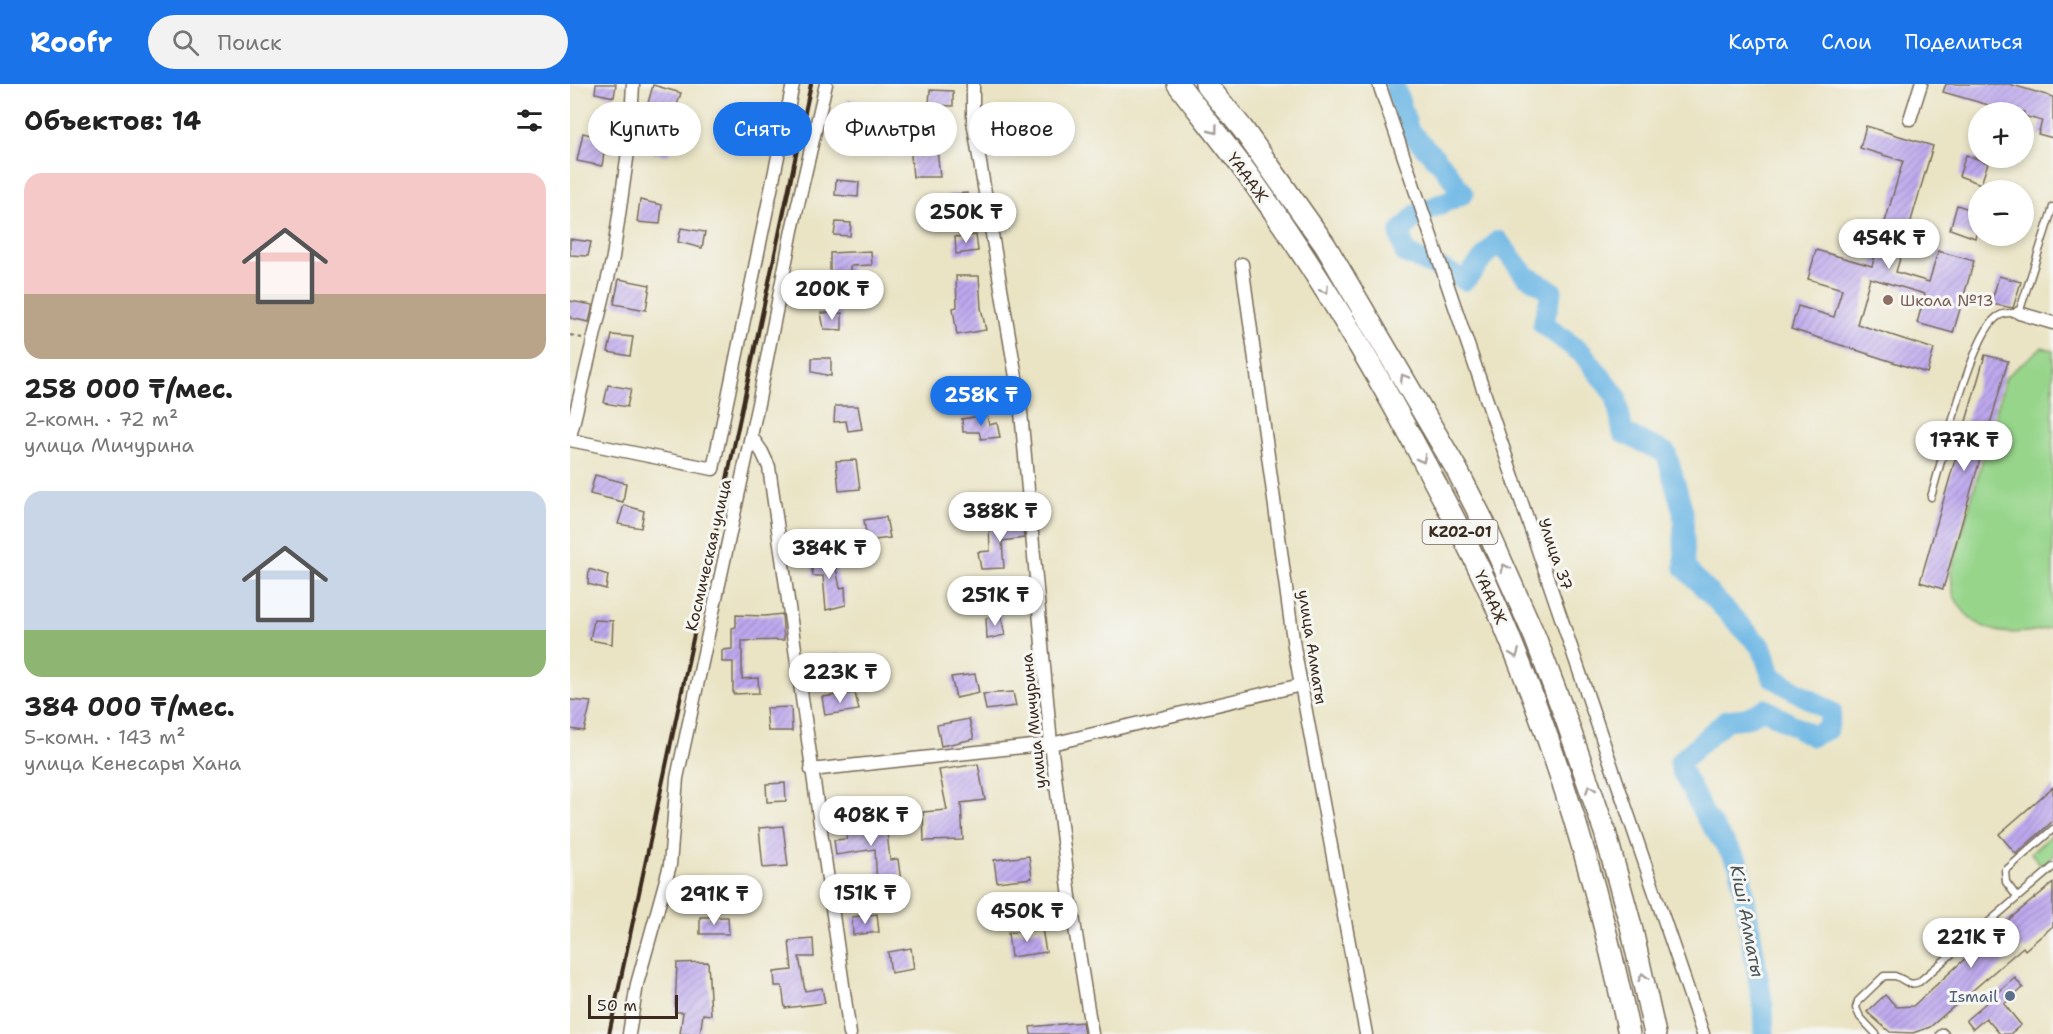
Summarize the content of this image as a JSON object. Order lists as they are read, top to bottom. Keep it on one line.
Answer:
{"streets":{"highway":["ҮАААЖ","KZ02-01"],"street":["Улица 37","Космическая улица","улица Алматы","улица Мичурина"]},"water":["Кіші Алматы"],"places":["Школа №13","Ismail"],"scale_bar":"50 m","page":{"header":"Roofr","search":"Поиск","nav":["Карта","Слои","Поделиться"],"heading":"Объектов: 14","map_buttons":["+","−"],"chip":["Купить","Снять","Фильтры","Новое"],"list":[{"name":"258 000 ₸/мес.","note":"2-комн. · 72 m² · улица Мичурина"},{"name":"384 000 ₸/мес.","note":"5-комн. · 143 m² · улица Кенесары Хана"}],"price":["250K ₸","454K ₸","200K ₸","258K ₸","177K ₸","388K ₸","384K ₸","251K ₸","223K ₸","408K ₸","151K ₸","291K ₸","450K ₸","221K ₸"],"scale":"50 m"}}
